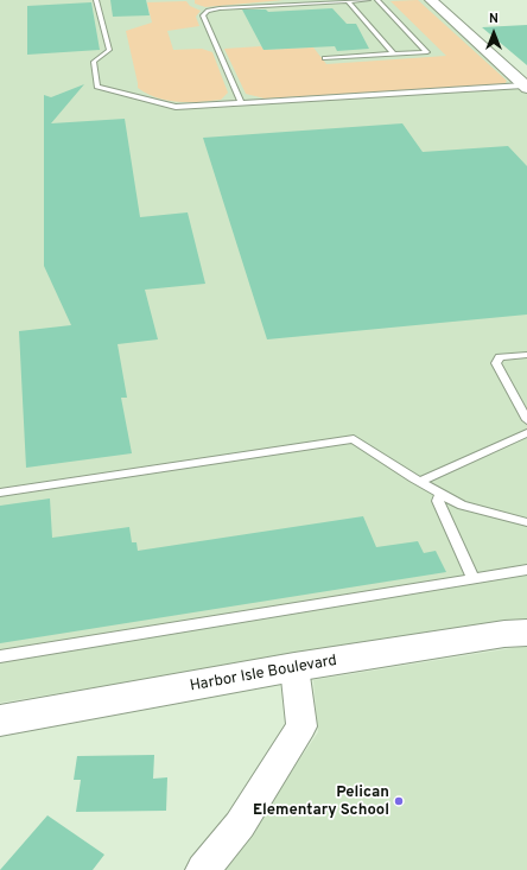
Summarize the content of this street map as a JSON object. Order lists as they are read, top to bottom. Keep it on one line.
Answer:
{"streets":{"street":["Harbor Isle Boulevard"]},"places":["Pelican Elementary School"],"north":"top"}
